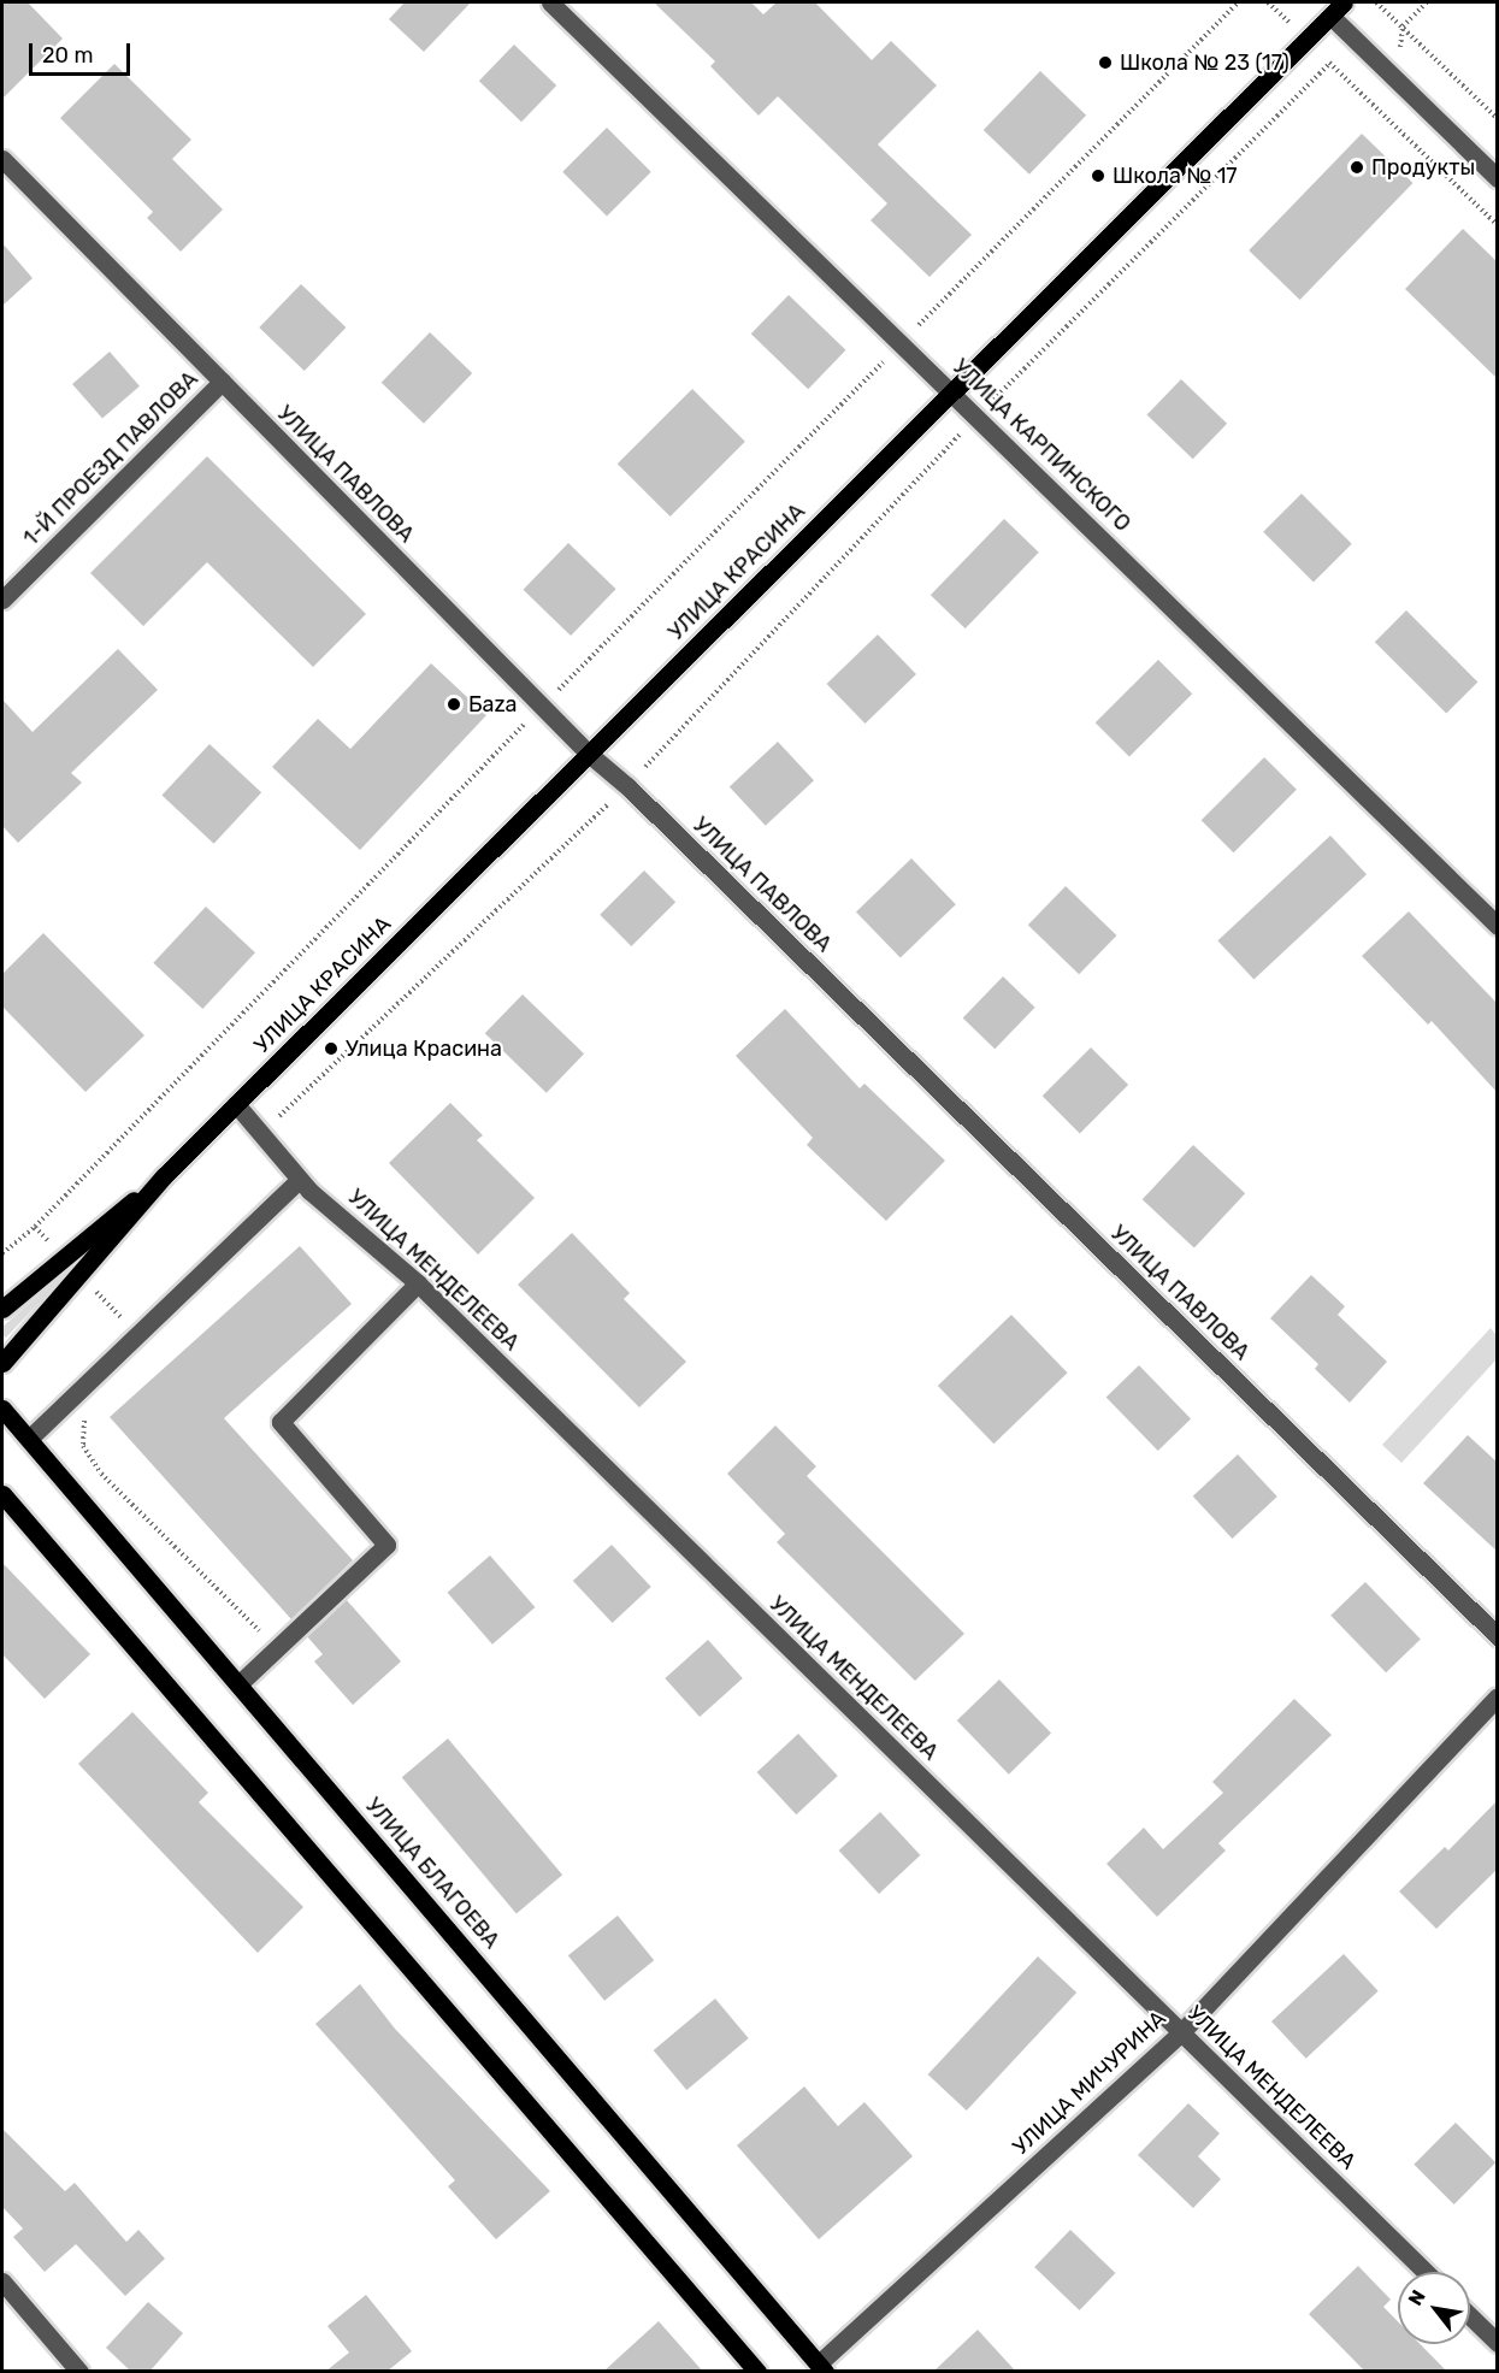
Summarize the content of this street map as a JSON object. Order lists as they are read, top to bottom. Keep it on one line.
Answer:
{"streets":{"main road":["УЛИЦА КРАСИНА","УЛИЦА БЛАГОЕВА"],"street":["УЛИЦА КАРПИНСКОГО","1-Й ПРОЕЗД ПАВЛОВА","УЛИЦА ПАВЛОВА","УЛИЦА МЕНДЕЛЕЕВА","УЛИЦА МИЧУРИНА"]},"crossings":[["УЛИЦА КАРПИНСКОГО","УЛИЦА КРАСИНА"],["1-Й ПРОЕЗД ПАВЛОВА","УЛИЦА ПАВЛОВА"],["УЛИЦА ПАВЛОВА","УЛИЦА КРАСИНА"],["УЛИЦА КРАСИНА","УЛИЦА МЕНДЕЛЕЕВА"],["УЛИЦА МЕНДЕЛЕЕВА","УЛИЦА МИЧУРИНА"],["УЛИЦА БЛАГОЕВА","УЛИЦА МИЧУРИНА"]],"places":["Школа № 23 (17)","Продукты","Школа № 17","Баza","Улица Красина"],"scale_bar":"20 m","north":"top left"}
